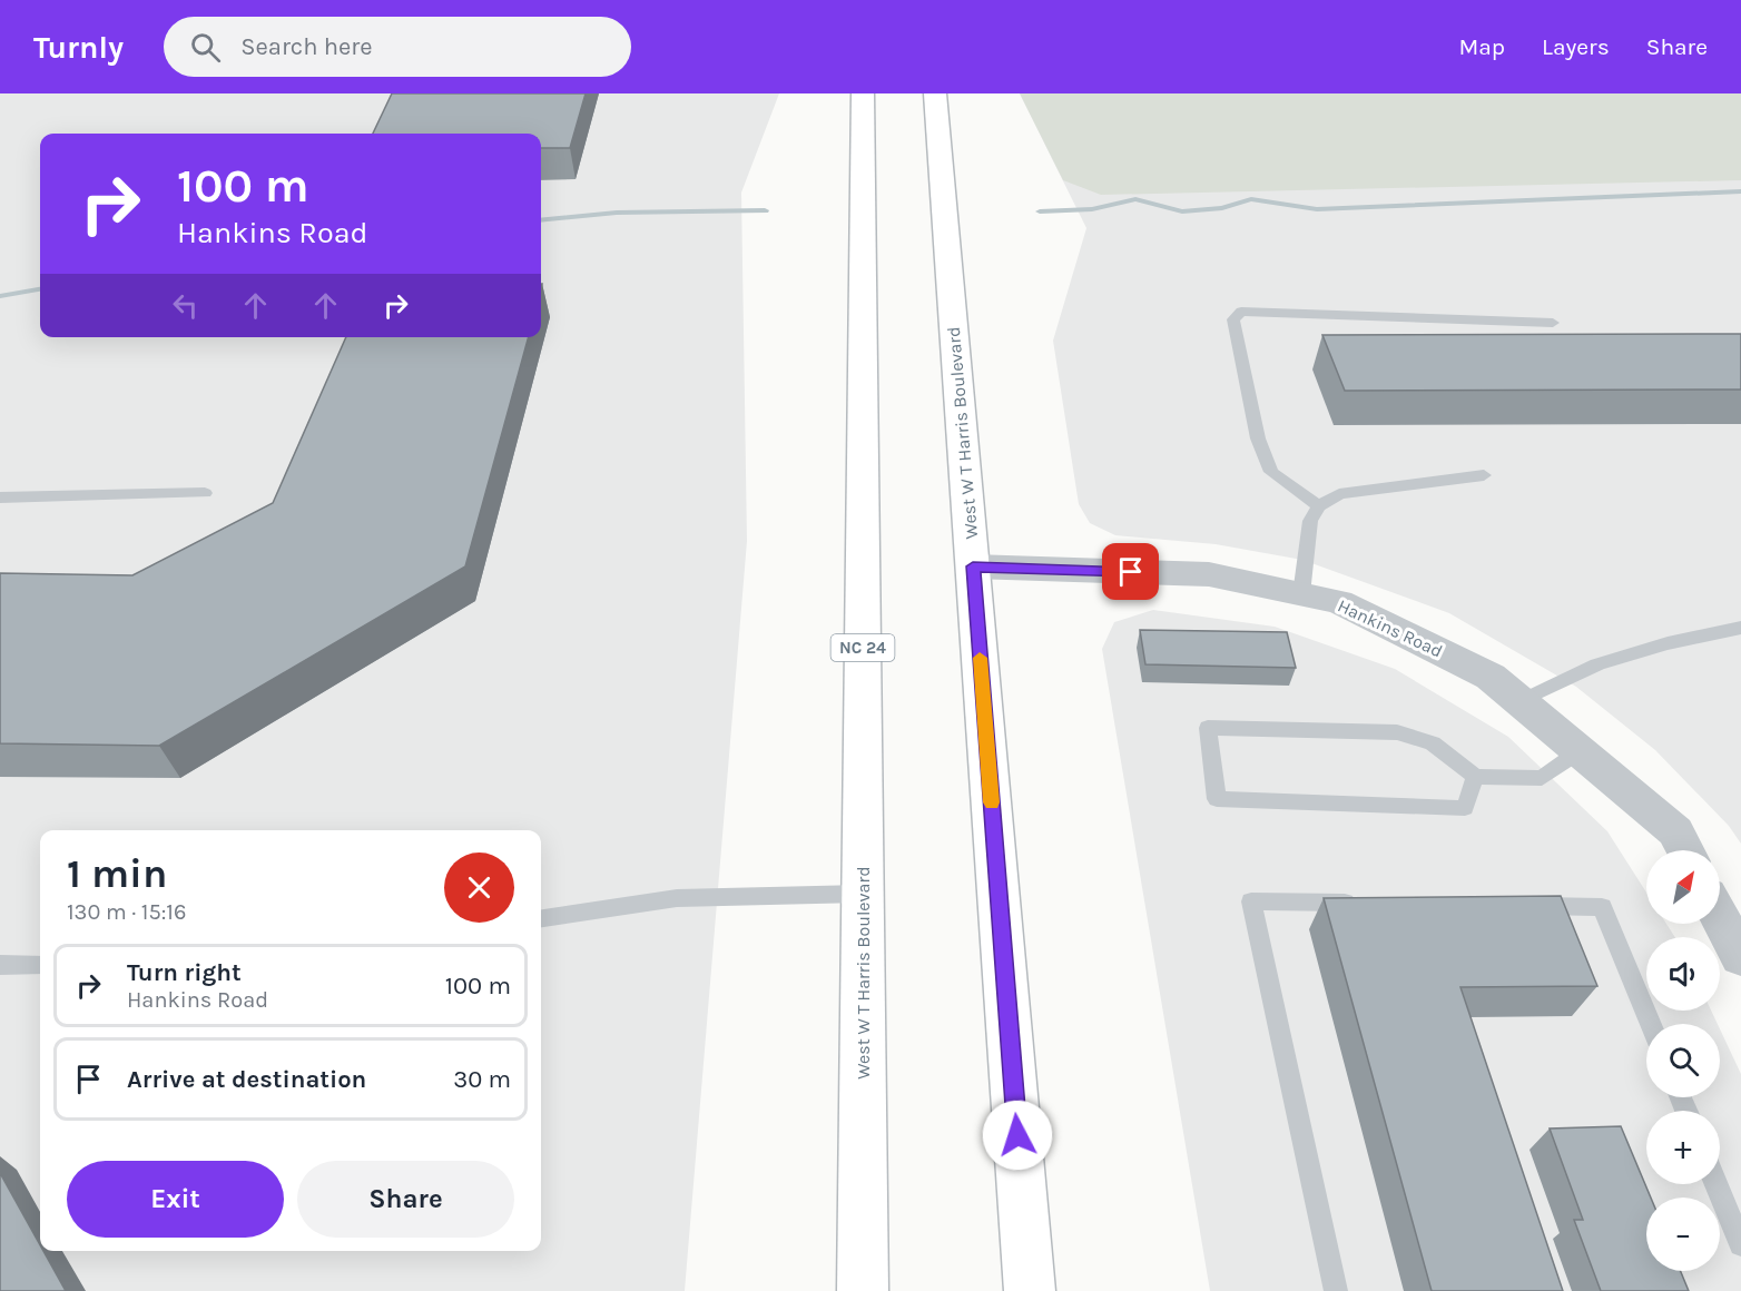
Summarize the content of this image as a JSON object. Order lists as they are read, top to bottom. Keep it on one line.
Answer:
{"streets":{"main road":["West W T Harris Boulevard","NC 24"],"street":["Hankins Road"]},"crossings":[["West W T Harris Boulevard","Hankins Road"]],"north":"top right","page":{"header":"Turnly","search":"Search here","nav":["Map","Layers","Share"],"turn":["100 m","Hankins Road"],"heading":["1 min","130 m · 15:16"],"map_buttons":["+","−"],"list":[{"name":"Turn right","note":"Hankins Road","value":"100 m"},{"name":"Arrive at destination","value":"30 m"}],"buttons":["Exit","Share"]}}
